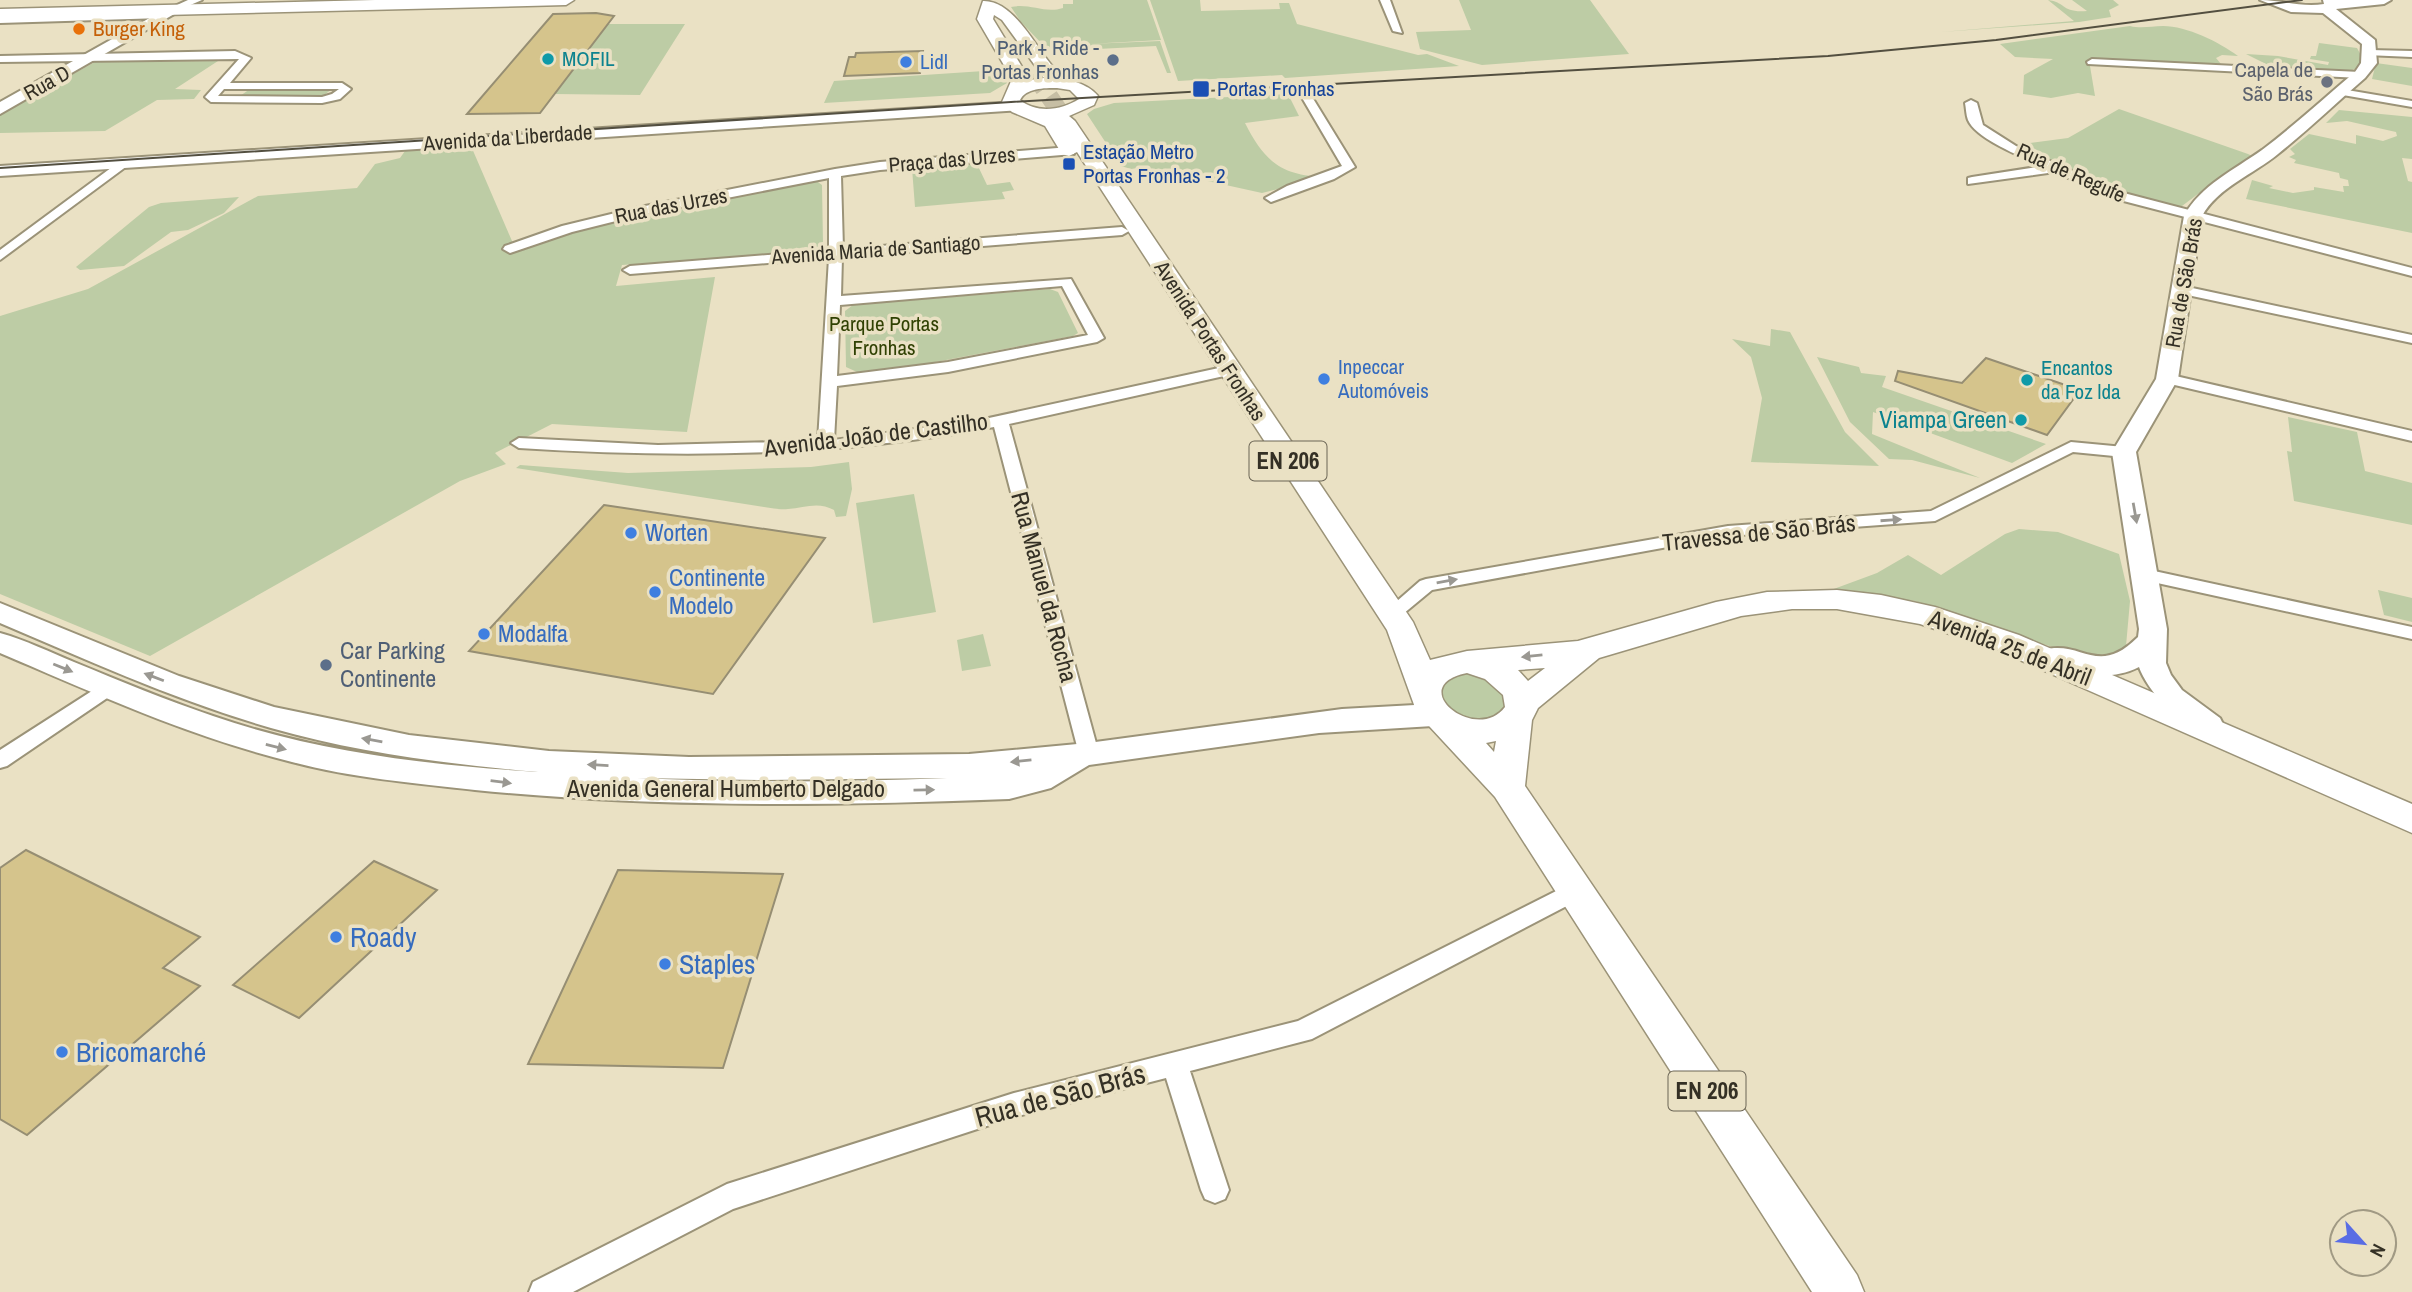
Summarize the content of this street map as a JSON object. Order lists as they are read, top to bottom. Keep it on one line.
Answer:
{"streets":{"main road":["Avenida Portas Fronhas","EN 206","Avenida 25 de Abril"],"street":["Rua D","Avenida da Liberdade","Praça das Urzes","Rua de Regufe","Rua das Urzes","Avenida Maria de Santiago","Rua de São Brás","Avenida João de Castilho","Travessa de São Brás","Rua Manuel da Rocha","Avenida General Humberto Delgado"]},"crossings":[["Praça das Urzes","Rua das Urzes"],["Rua de Regufe","Rua de São Brás"],["Rua de São Brás","Avenida Portas Fronhas"],["Rua de São Brás","EN 206"],["Rua de São Brás","Travessa de São Brás"],["Avenida Portas Fronhas","Avenida João de Castilho"],["Avenida Portas Fronhas","EN 206"],["Avenida Portas Fronhas","Travessa de São Brás"],["Avenida Portas Fronhas","Avenida 25 de Abril"],["Avenida Portas Fronhas","Avenida General Humberto Delgado"],["Avenida João de Castilho","Rua Manuel da Rocha"],["EN 206","Avenida 25 de Abril"],["EN 206","Avenida General Humberto Delgado"],["Rua Manuel da Rocha","Avenida General Humberto Delgado"],["Avenida 25 de Abril","Avenida General Humberto Delgado"]],"one_way":["Travessa de São Brás"],"parks":["Parque Portas Fronhas"],"places":{"other":["Burger King","MOFIL","Park + Ride - Portas Fronhas","Lidl","Capela de São Brás","Inpeccar Automóveis","Encantos da Foz lda","Viampa Green","Worten","Continente Modelo","Modalfa","Car Parking Continente","Roady","Staples","Bricomarché"],"transit":["Portas Fronhas","Estação Metro Portas Fronhas - 2"]},"north":"bottom right"}
